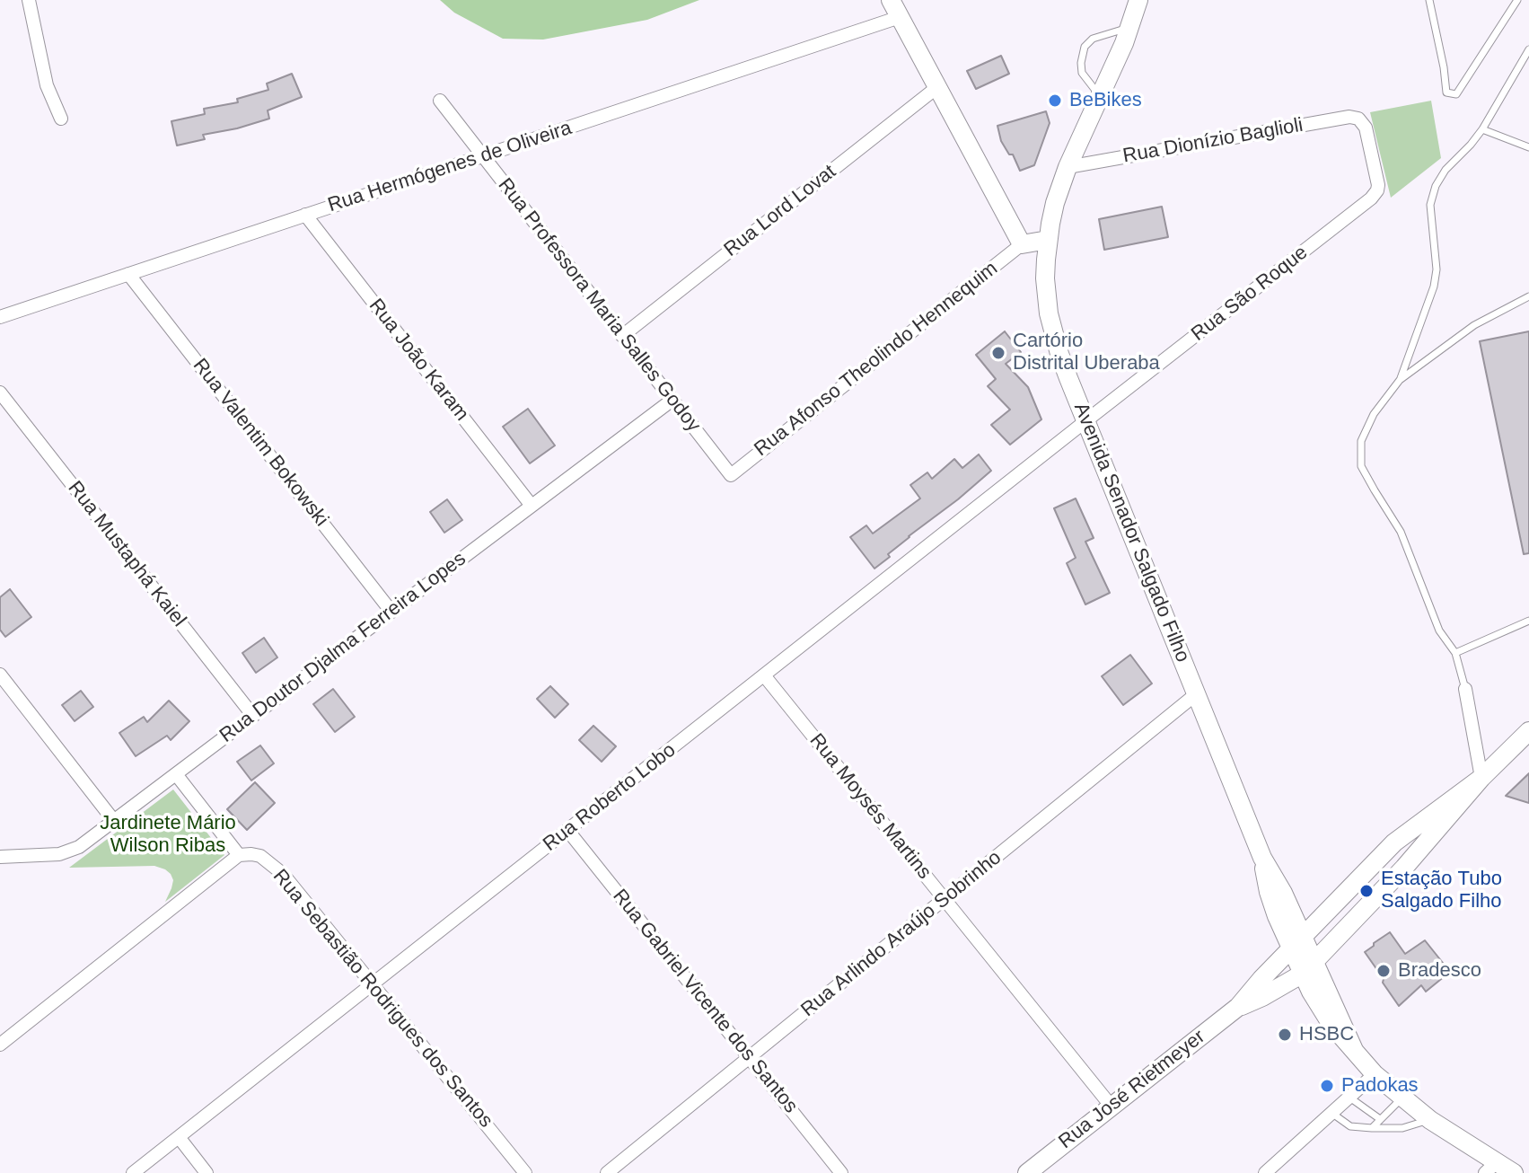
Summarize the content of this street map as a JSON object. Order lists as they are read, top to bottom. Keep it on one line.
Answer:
{"streets":{"main road":["Avenida Senador Salgado Filho","Rua José Rietmeyer"],"street":["Rua Dionízio Baglioli","Rua Hermógenes de Oliveira","Rua Lord Lovat","Rua São Roque","Rua Professora Maria Salles Godoy","Rua Afonso Theolindo Hennequim","Rua João Karam","Rua Valentim Bokowski","Rua Mustaphá Kaiel","Rua Doutor Djalma Ferreira Lopes","Rua Roberto Lobo","Rua Moysés Martins","Rua Arlindo Araújo Sobrinho","Rua Sebastião Rodrigues dos Santos","Rua Gabriel Vicente dos Santos"]},"crossings":[["Rua Dionízio Baglioli","Rua São Roque"],["Rua Dionízio Baglioli","Avenida Senador Salgado Filho"],["Rua Hermógenes de Oliveira","Rua Professora Maria Salles Godoy"],["Rua Hermógenes de Oliveira","Rua João Karam"],["Rua Hermógenes de Oliveira","Rua Valentim Bokowski"],["Rua Lord Lovat","Rua Professora Maria Salles Godoy"],["Rua São Roque","Avenida Senador Salgado Filho"],["Rua São Roque","Rua Roberto Lobo"],["Rua Professora Maria Salles Godoy","Rua Afonso Theolindo Hennequim"],["Rua Professora Maria Salles Godoy","Rua Doutor Djalma Ferreira Lopes"],["Rua João Karam","Rua Doutor Djalma Ferreira Lopes"],["Rua Valentim Bokowski","Rua Doutor Djalma Ferreira Lopes"],["Avenida Senador Salgado Filho","Rua Roberto Lobo"],["Avenida Senador Salgado Filho","Rua Arlindo Araújo Sobrinho"],["Avenida Senador Salgado Filho","Rua José Rietmeyer"],["Rua Mustaphá Kaiel","Rua Doutor Djalma Ferreira Lopes"],["Rua Roberto Lobo","Rua Moysés Martins"],["Rua Roberto Lobo","Rua Sebastião Rodrigues dos Santos"],["Rua Roberto Lobo","Rua Gabriel Vicente dos Santos"],["Rua Moysés Martins","Rua Arlindo Araújo Sobrinho"],["Rua Moysés Martins","Rua José Rietmeyer"],["Rua Arlindo Araújo Sobrinho","Rua Gabriel Vicente dos Santos"]],"parks":["Jardinete Mário Wilson Ribas"],"places":["BeBikes","Cartório Distrital Uberaba","Estação Tubo Salgado Filho","Bradesco","HSBC","Padokas"]}
